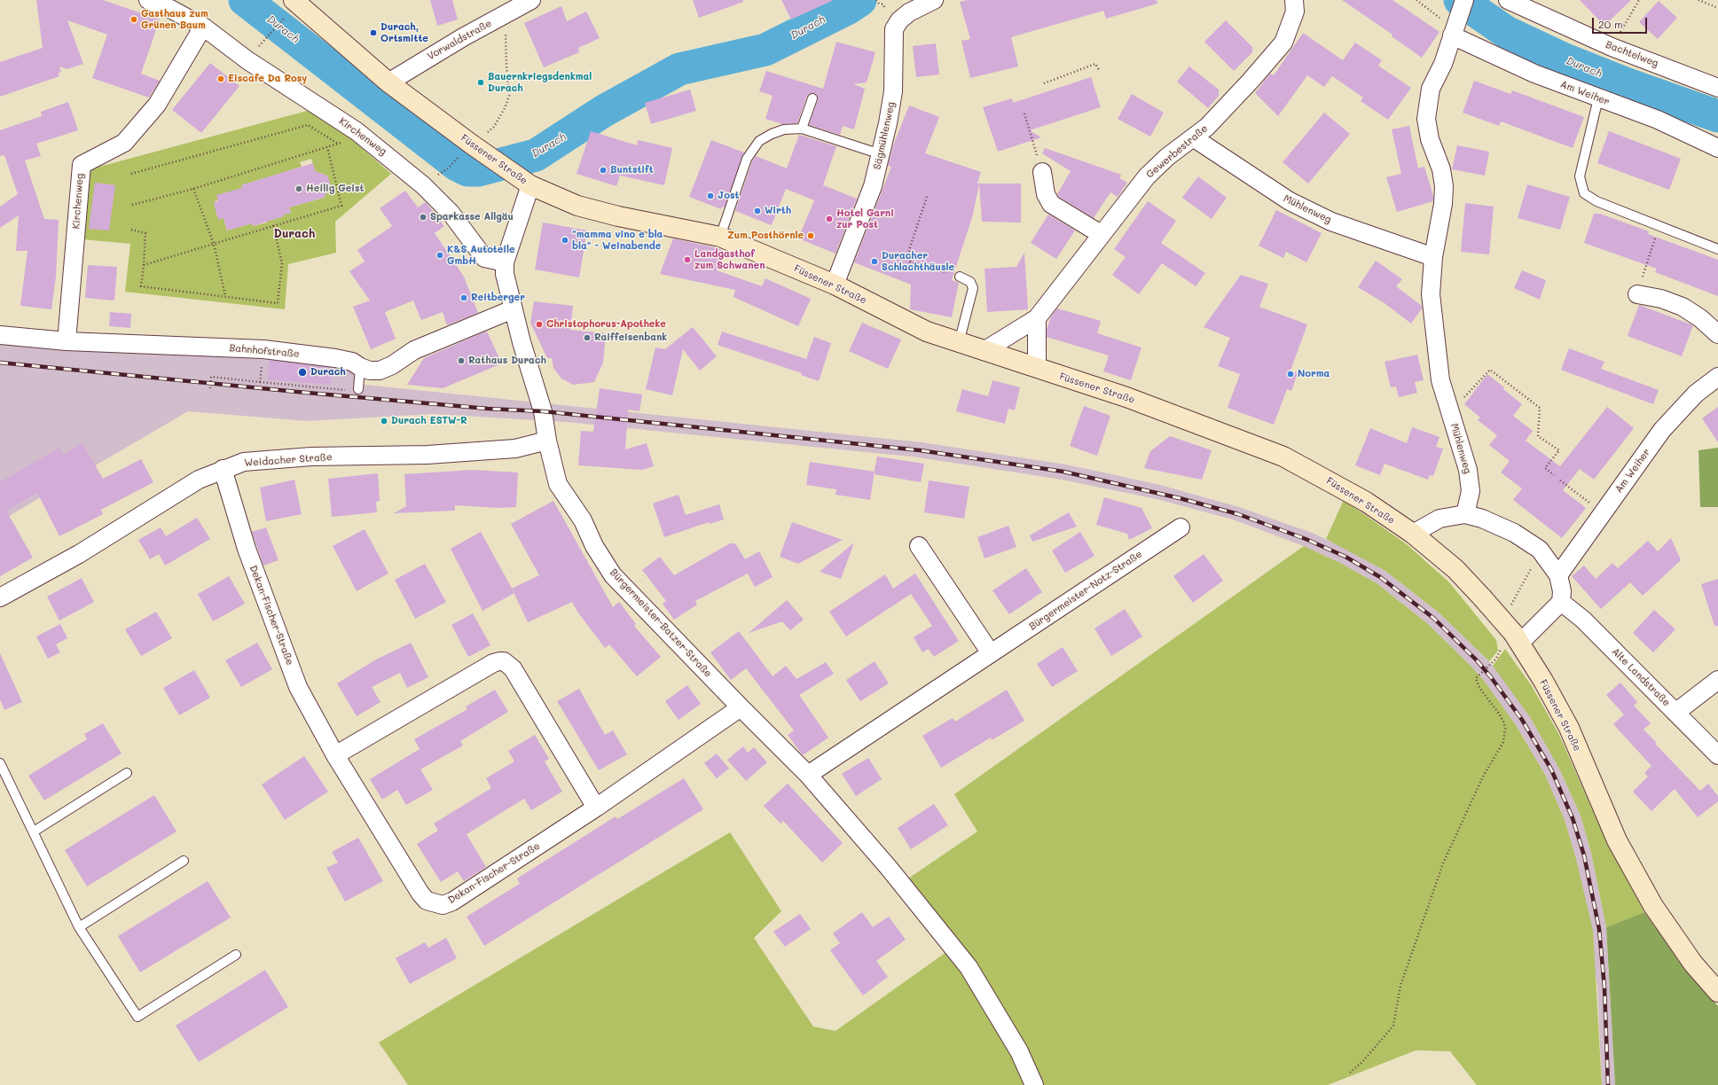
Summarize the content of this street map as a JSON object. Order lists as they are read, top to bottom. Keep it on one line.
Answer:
{"streets":{"main road":["Füssener Straße"],"street":["Vorwaldstraße","Bachtelweg","Am Weiher","Sägmühlenweg","Kirchenweg","Gewerbestraße","Mühlenweg","Bahnhofstraße","Weidacher Straße","Bürgermeister-Notz-Straße","Dekan-Fischer-Straße","Bürgermeister-Batzer-Straße","Alte Landstraße"]},"crossings":[["Vorwaldstraße","Füssener Straße"],["Am Weiher","Mühlenweg"],["Sägmühlenweg","Füssener Straße"],["Kirchenweg","Bahnhofstraße"],["Kirchenweg","Bürgermeister-Batzer-Straße"],["Gewerbestraße","Füssener Straße"],["Gewerbestraße","Mühlenweg"],["Füssener Straße","Bürgermeister-Batzer-Straße"],["Bahnhofstraße","Bürgermeister-Batzer-Straße"],["Weidacher Straße","Dekan-Fischer-Straße"],["Weidacher Straße","Bürgermeister-Batzer-Straße"],["Bürgermeister-Notz-Straße","Bürgermeister-Batzer-Straße"],["Dekan-Fischer-Straße","Bürgermeister-Batzer-Straße"]],"districts":["Durach"],"water":["Durach"],"places":["Gasthaus zum Grünen Baum","Durach, Ortsmitte","Eiscafe Da Rosy","Bauernkriegsdenkmal Durach","Buntstift","Heilig Geist","Jost","Wirth","Sparkasse Allgäu","Hotel Garni zur Post","Zum Posthörnle","\"mamma vino e bla bla\" - Weinabende","K&S Autoteile GmbH","Landgasthof zum Schwanen","Duracher Schlachthäusle","Reitberger","Christophorus-Apotheke","Raiffeisenbank","Rathaus Durach","Durach","Norma","Durach ESTW-R"],"scale_bar":"20 m"}
